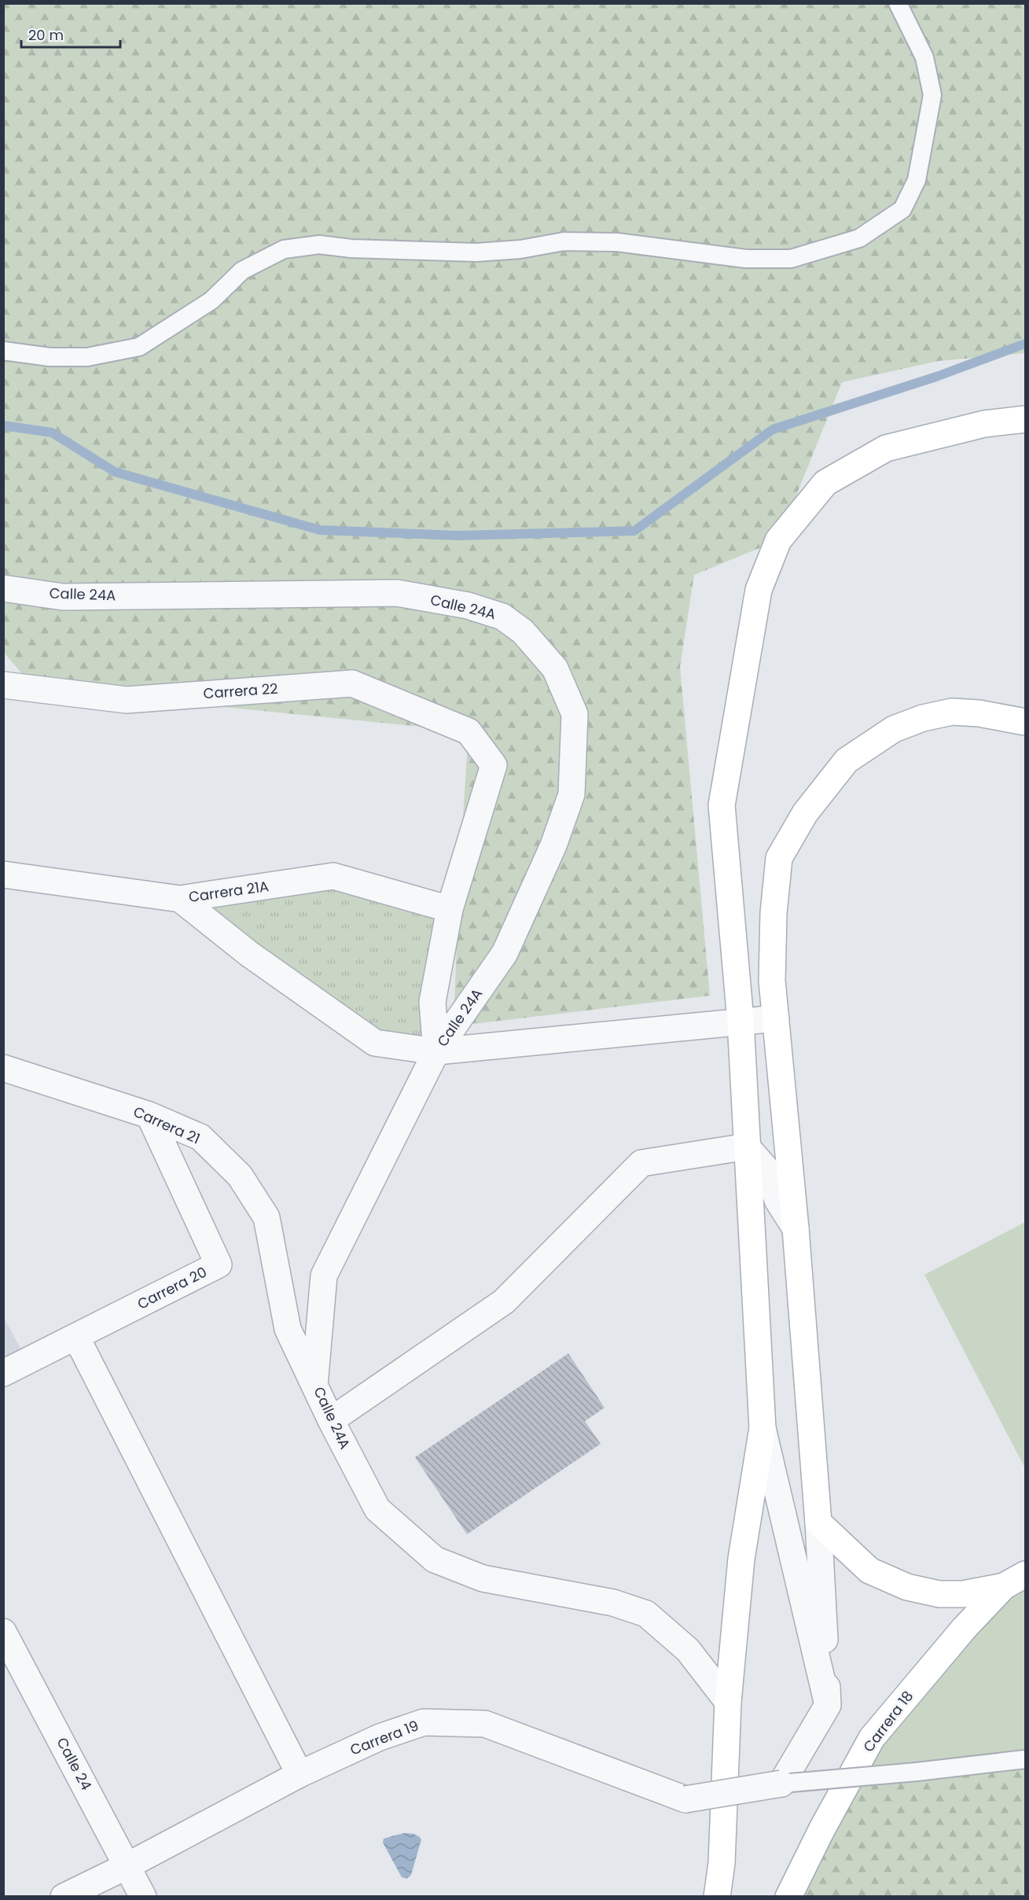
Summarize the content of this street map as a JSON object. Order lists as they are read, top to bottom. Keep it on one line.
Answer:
{"streets":{"main road":["Carrera 18"],"street":["Calle 24A","Carrera 22","Carrera 21A","Carrera 21","Carrera 20","Carrera 19","Calle 24"]},"crossings":[["Calle 24A","Carrera 21"],["Carrera 22","Carrera 21A"],["Carrera 21","Carrera 20"],["Carrera 19","Calle 24"]],"scale_bar":"20 m"}
